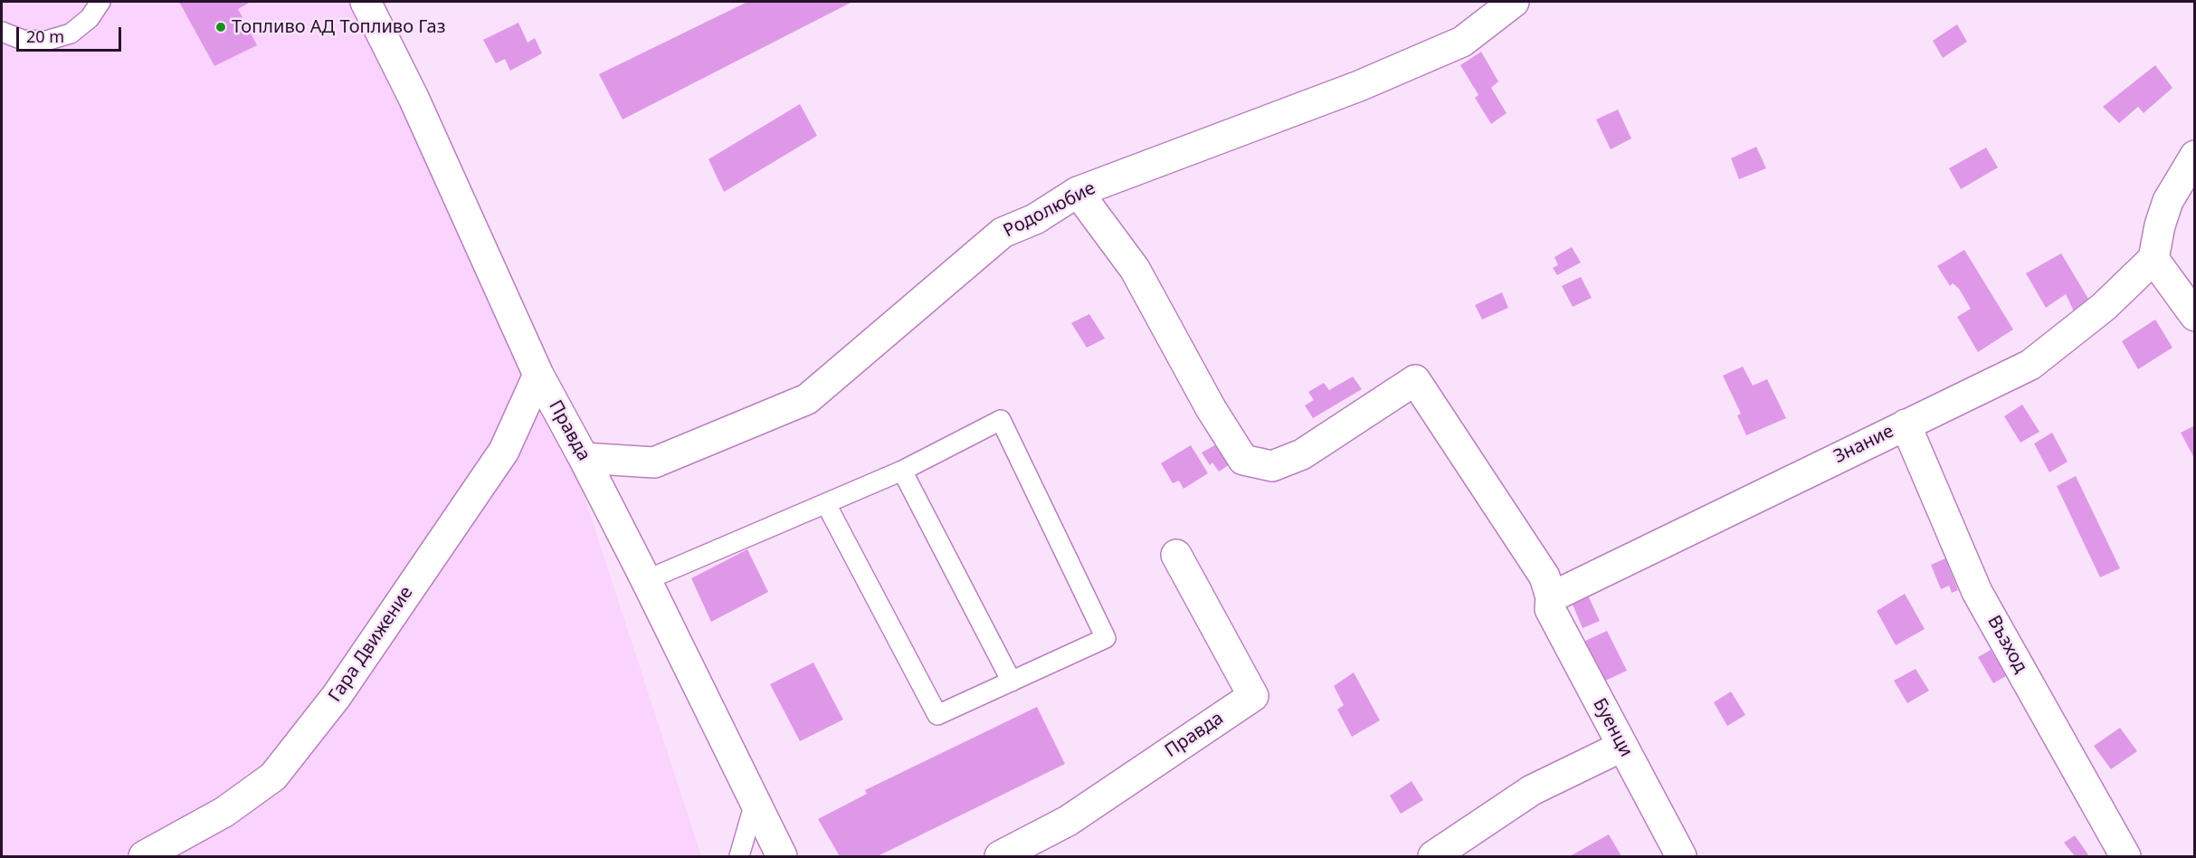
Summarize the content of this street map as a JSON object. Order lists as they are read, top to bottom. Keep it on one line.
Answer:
{"streets":{"street":["Родолюбие","Правда","Знание","Гара Движение","Възход","Буенци"]},"crossings":[["Родолюбие","Правда"],["Родолюбие","Буенци"],["Правда","Гара Движение"],["Знание","Възход"],["Знание","Буенци"]],"places":["Топливо АД Топливо Газ"],"scale_bar":"20 m"}
